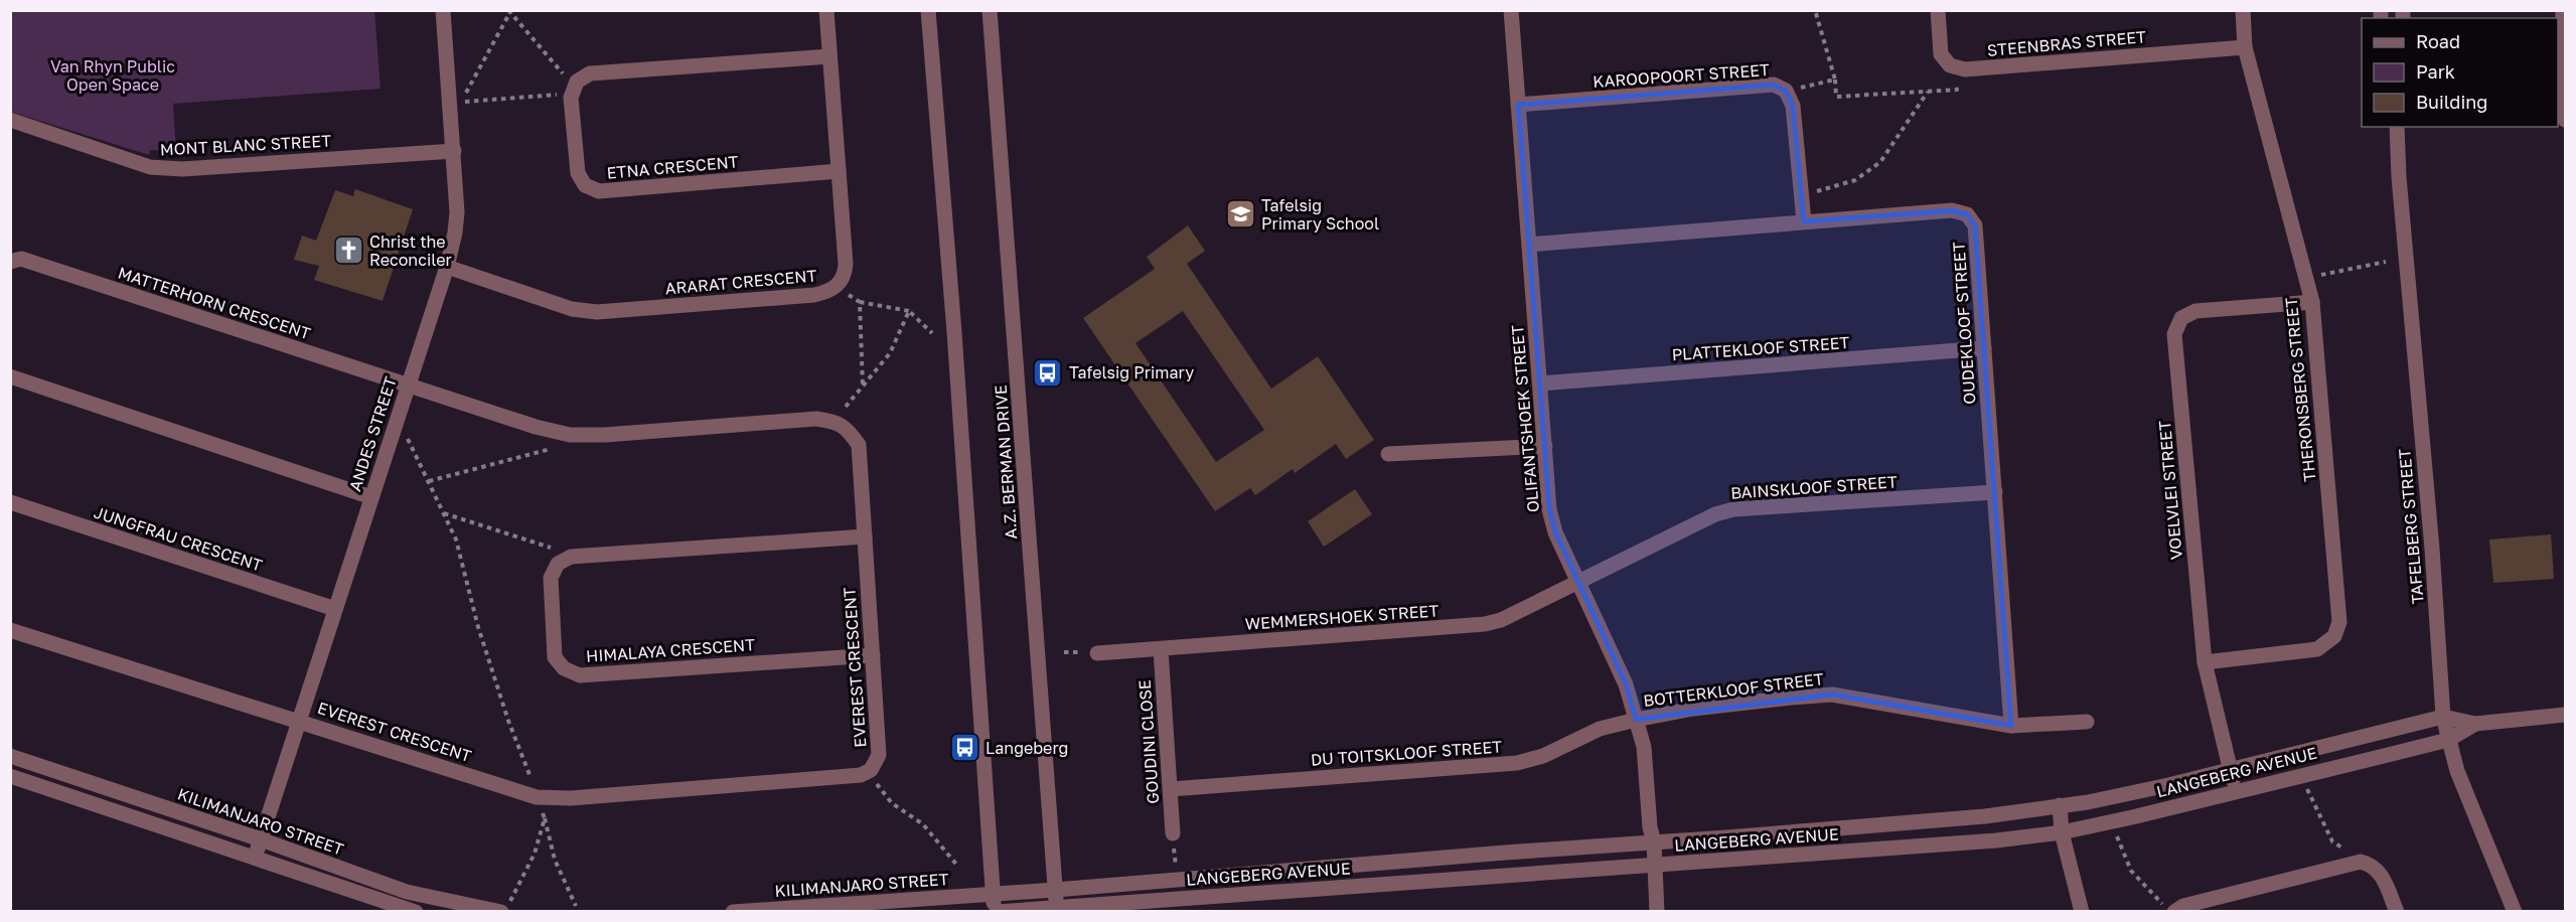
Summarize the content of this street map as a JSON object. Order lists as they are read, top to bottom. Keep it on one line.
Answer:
{"streets":{"street":["STEENBRAS STREET","KAROOPOORT STREET","MONT BLANC STREET","ETNA CRESCENT","ARARAT CRESCENT","MATTERHORN CRESCENT","OUDEKLOOF STREET","PLATTEKLOOF STREET","THERONSBERG STREET","OLIFANTSHOEK STREET","ANDES STREET","A.Z. BERMAN DRIVE","BAINSKLOOF STREET","VOELVLEI STREET","TAFELBERG STREET","JUNGFRAU CRESCENT","WEMMERSHOEK STREET","HIMALAYA CRESCENT","EVEREST CRESCENT","BOTTERKLOOF STREET","GOUDINI CLOSE","DU TOITSKLOOF STREET","LANGEBERG AVENUE","KILIMANJARO STREET"]},"crossings":[["STEENBRAS STREET","THERONSBERG STREET"],["KAROOPOORT STREET","OUDEKLOOF STREET"],["KAROOPOORT STREET","OLIFANTSHOEK STREET"],["MONT BLANC STREET","ANDES STREET"],["ETNA CRESCENT","ARARAT CRESCENT"],["ARARAT CRESCENT","ANDES STREET"],["MATTERHORN CRESCENT","ANDES STREET"],["MATTERHORN CRESCENT","EVEREST CRESCENT"],["OUDEKLOOF STREET","PLATTEKLOOF STREET"],["OUDEKLOOF STREET","OLIFANTSHOEK STREET"],["OUDEKLOOF STREET","BAINSKLOOF STREET"],["OUDEKLOOF STREET","BOTTERKLOOF STREET"],["PLATTEKLOOF STREET","OLIFANTSHOEK STREET"],["THERONSBERG STREET","VOELVLEI STREET"],["OLIFANTSHOEK STREET","BAINSKLOOF STREET"],["OLIFANTSHOEK STREET","WEMMERSHOEK STREET"],["OLIFANTSHOEK STREET","BOTTERKLOOF STREET"],["OLIFANTSHOEK STREET","DU TOITSKLOOF STREET"],["OLIFANTSHOEK STREET","LANGEBERG AVENUE"],["ANDES STREET","JUNGFRAU CRESCENT"],["ANDES STREET","EVEREST CRESCENT"],["ANDES STREET","KILIMANJARO STREET"],["A.Z. BERMAN DRIVE","LANGEBERG AVENUE"],["BAINSKLOOF STREET","WEMMERSHOEK STREET"],["VOELVLEI STREET","LANGEBERG AVENUE"],["TAFELBERG STREET","LANGEBERG AVENUE"],["WEMMERSHOEK STREET","GOUDINI CLOSE"],["HIMALAYA CRESCENT","EVEREST CRESCENT"],["BOTTERKLOOF STREET","DU TOITSKLOOF STREET"],["GOUDINI CLOSE","DU TOITSKLOOF STREET"],["LANGEBERG AVENUE","KILIMANJARO STREET"]],"parks":["Van Rhyn Public Open Space"],"places":{"school or university":["Tafelsig Primary School"],"church":["Christ the Reconciler"],"bus stop":["Tafelsig Primary","Langeberg"]},"legend":["Road","Park","Building"]}
